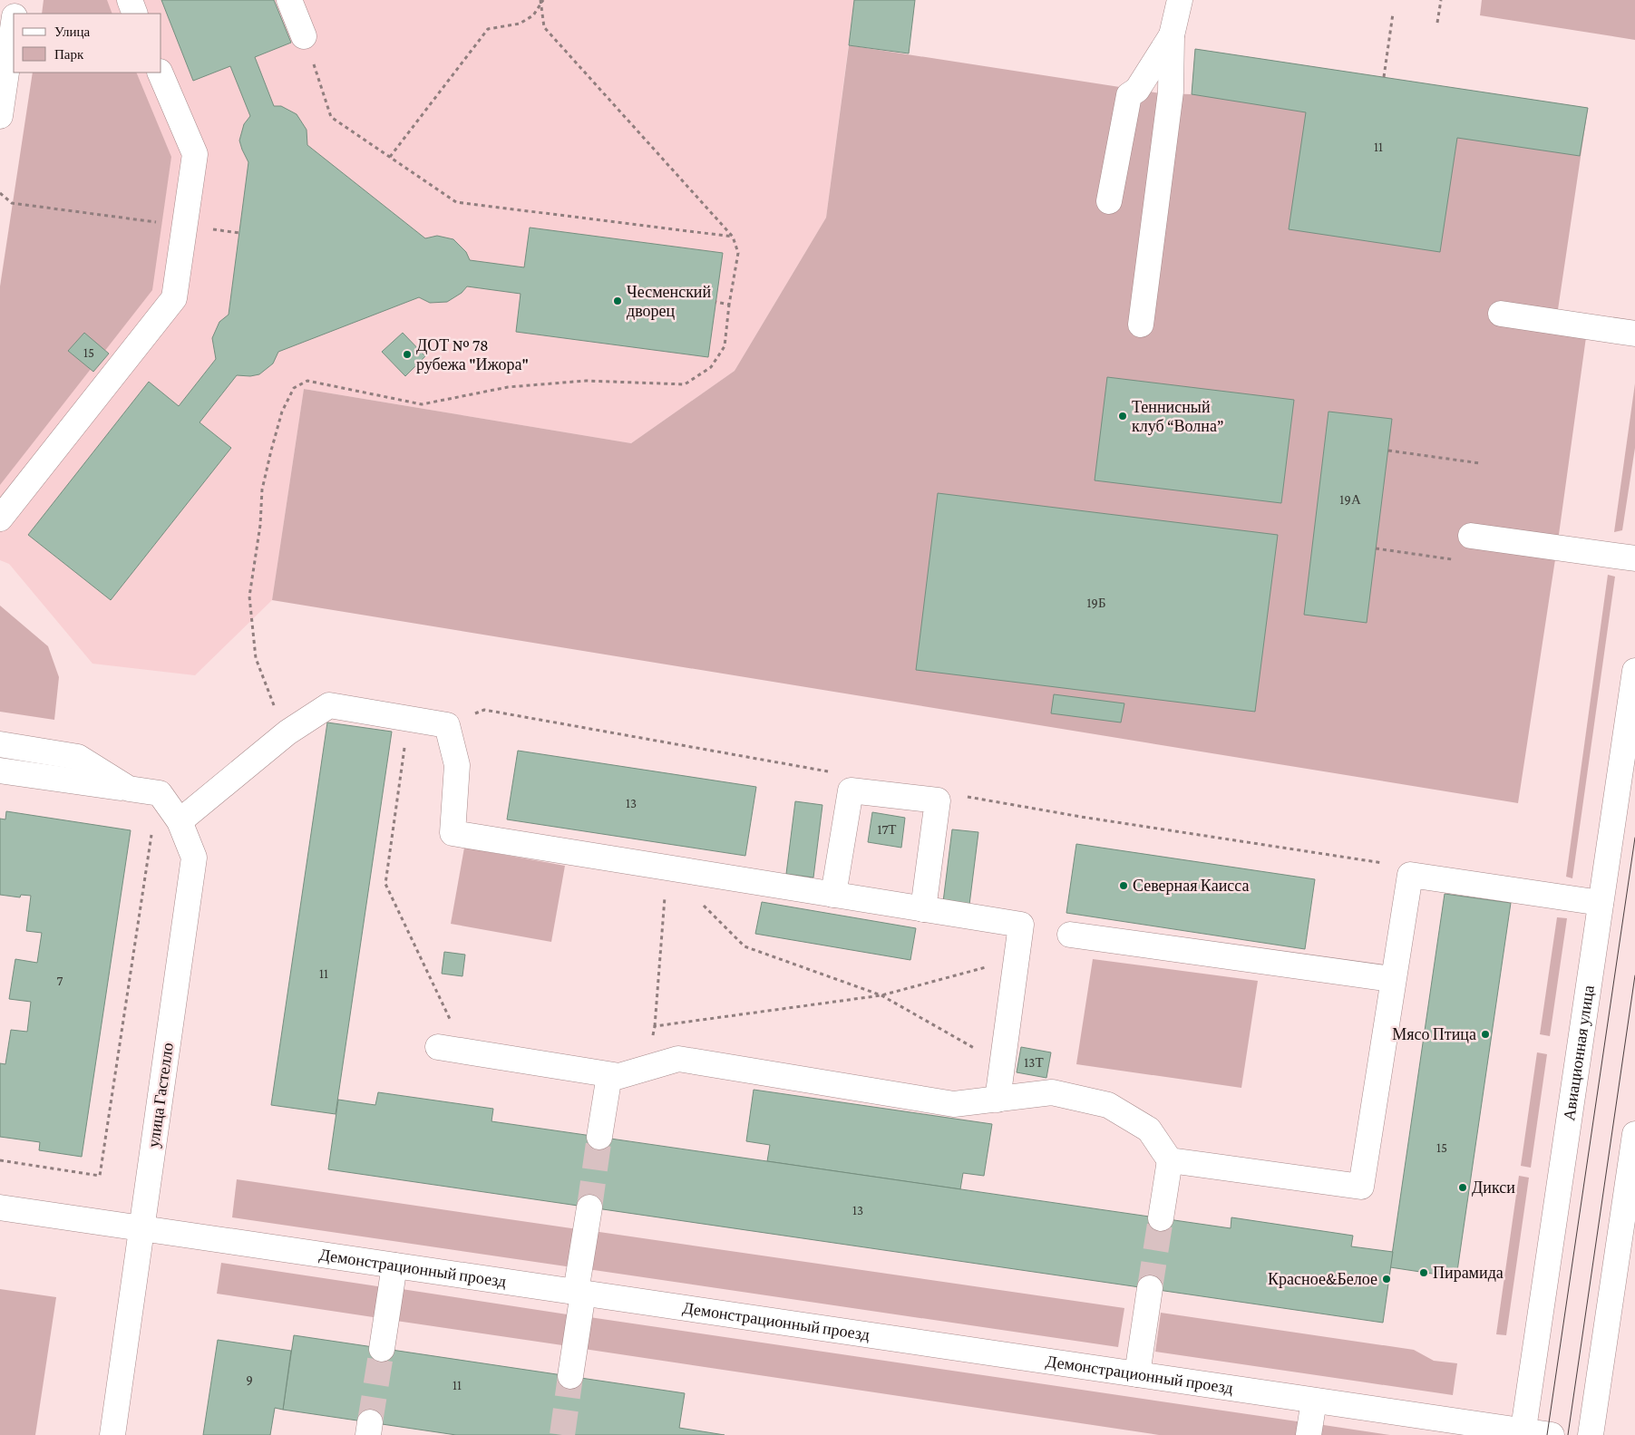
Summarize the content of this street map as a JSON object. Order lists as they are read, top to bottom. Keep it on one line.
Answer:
{"streets":{"street":["Авиационная улица","улица Гастелло","Демонстрационный проезд"]},"crossings":[["Авиационная улица","Демонстрационный проезд"],["улица Гастелло","Демонстрационный проезд"]],"places":["Чесменский дворец","ДОТ № 78 рубежа \"Ижора\"","Теннисный клуб “Волна”","Северная Каисса","Мясо Птица","Дикси","Пирамида","Красное&Белое"],"house_numbers":["11","15","19А","19Б","13","17Т","11","7","13Т","15","13","9","11"],"legend":["Улица","Парк"]}
